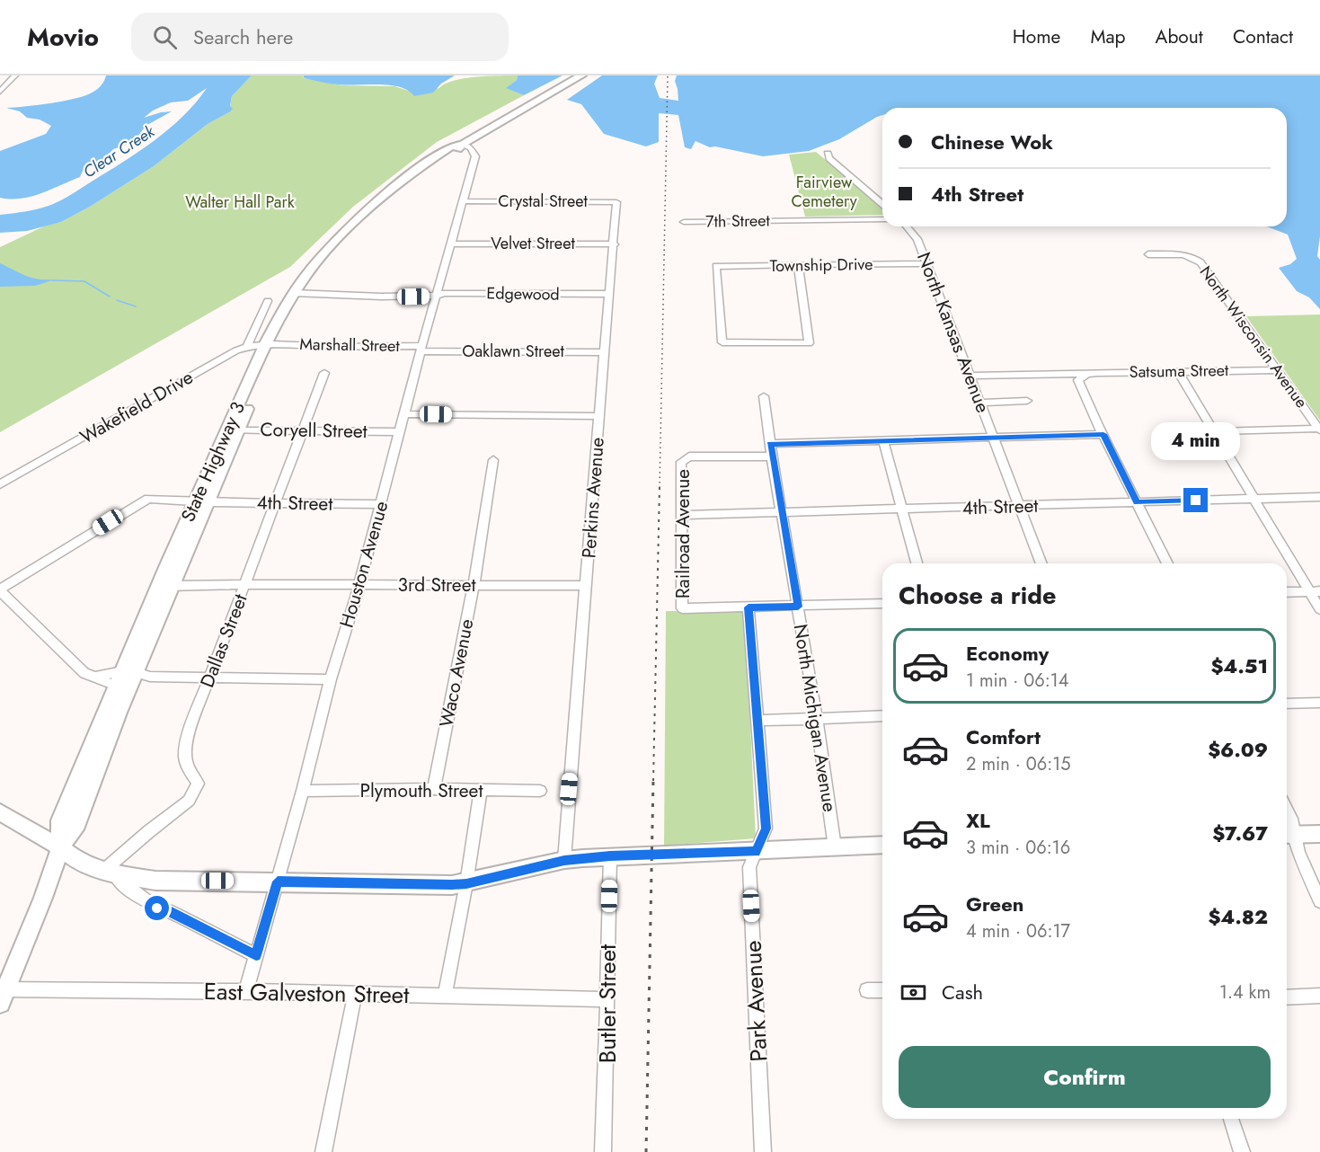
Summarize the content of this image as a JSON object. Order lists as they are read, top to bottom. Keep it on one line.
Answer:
{"streets":{"main road":["State Highway 3"],"street":["Crystal Street","7th Street","Velvet Street","Township Drive","Edgewood","North Kansas Avenue","North Wisconsin Avenue","Marshall Street","Oaklawn Street","Satsuma Street","Wakefield Drive","Coryell Street","Perkins Avenue","4th Street","Railroad Avenue","Houston Avenue","3rd Street","Dallas Street","Waco Avenue","North Michigan Avenue","Plymouth Street","East Galveston Street","Park Avenue","Butler Street"]},"crossings":[["Crystal Street","Perkins Avenue"],["Crystal Street","Houston Avenue"],["Velvet Street","Perkins Avenue"],["Velvet Street","Houston Avenue"],["Township Drive","North Kansas Avenue"],["Edgewood","State Highway 3"],["Edgewood","Perkins Avenue"],["Edgewood","Houston Avenue"],["North Kansas Avenue","Satsuma Street"],["North Kansas Avenue","4th Street"],["North Wisconsin Avenue","Satsuma Street"],["Marshall Street","Oaklawn Street"],["Marshall Street","Wakefield Drive"],["Marshall Street","State Highway 3"],["Marshall Street","Houston Avenue"],["Oaklawn Street","Perkins Avenue"],["Oaklawn Street","Houston Avenue"],["Wakefield Drive","State Highway 3"],["Coryell Street","State Highway 3"],["Coryell Street","Houston Avenue"],["Coryell Street","Dallas Street"],["State Highway 3","4th Street"],["State Highway 3","Houston Avenue"],["State Highway 3","3rd Street"],["State Highway 3","East Galveston Street"],["Perkins Avenue","3rd Street"],["4th Street","Railroad Avenue"],["4th Street","Houston Avenue"],["4th Street","Dallas Street"],["4th Street","North Michigan Avenue"],["Railroad Avenue","North Michigan Avenue"],["Railroad Avenue","Park Avenue"],["Houston Avenue","3rd Street"],["Houston Avenue","Plymouth Street"],["Houston Avenue","East Galveston Street"],["3rd Street","Dallas Street"],["3rd Street","Waco Avenue"],["Waco Avenue","Plymouth Street"],["East Galveston Street","Butler Street"]],"water":["Clear Creek"],"parks":["Fairview Cemetery","Walter Hall Park"],"page":{"header":"Movio","search":"Search here","nav":["Home","Map","About","Contact"],"banner":["Chinese Wok","4th Street"],"bubble":"4 min","heading":"Choose a ride","list":[{"name":"Economy","note":"1 min · 06:14","value":"$4.51"},{"name":"Comfort","note":"2 min · 06:15","value":"$6.09"},{"name":"XL","note":"3 min · 06:16","value":"$7.67"},{"name":"Green","note":"4 min · 06:17","value":"$4.82"}],"pay":["Cash","1.4 km"],"buttons":"Confirm"}}
